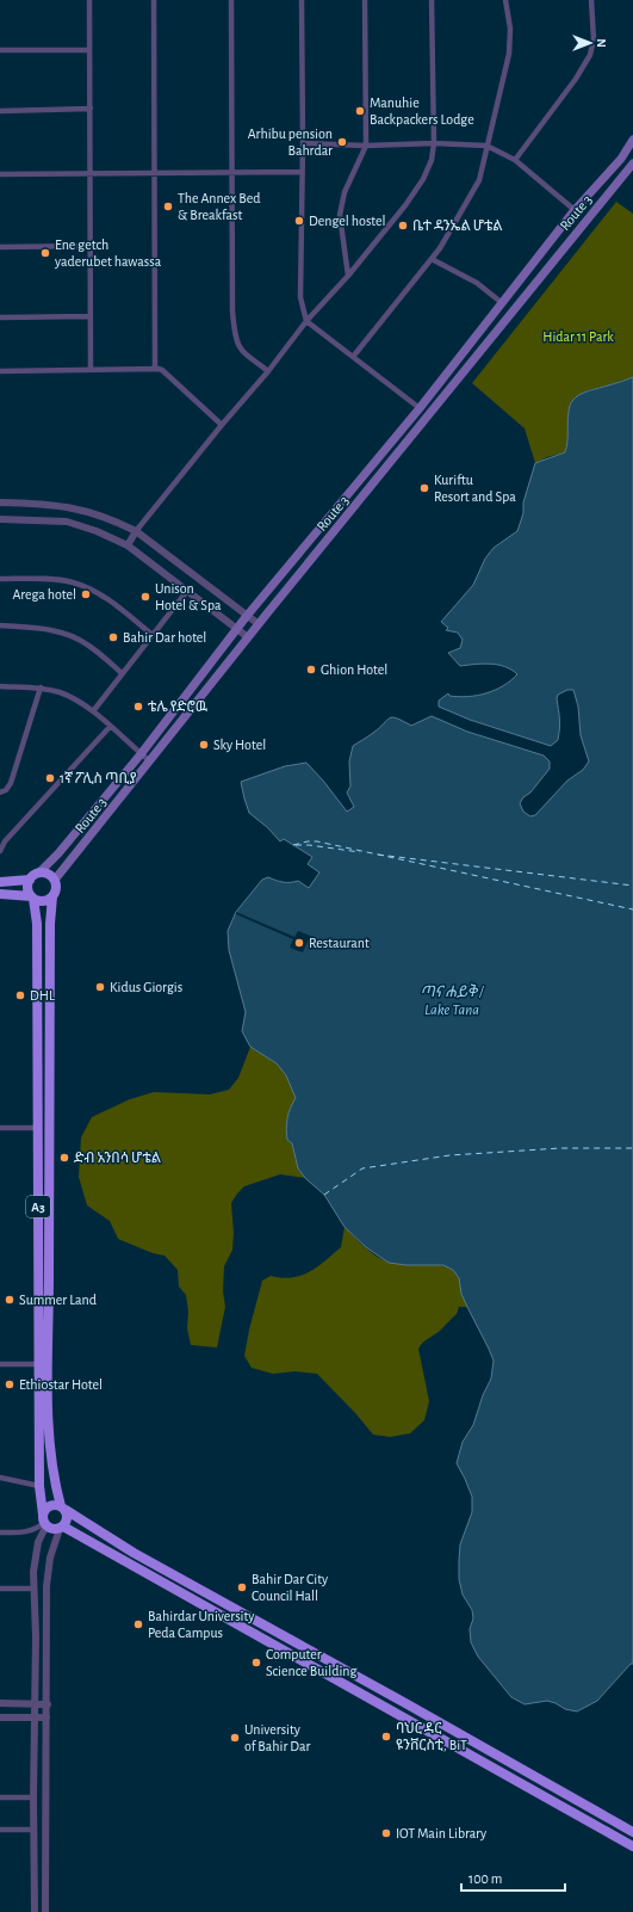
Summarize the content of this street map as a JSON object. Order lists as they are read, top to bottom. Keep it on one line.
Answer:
{"streets":{"highway":["A3"],"main road":["Route 3"]},"crossings":[["Route 3","A3"]],"water":["ጣና ሐይቅ / Lake Tana"],"parks":["Hidar 11 Park"],"places":["Manuhie Backpackers Lodge","Arhibu pension Bahrdar","The Annex Bed & Breakfast","Dengel hostel","ቤተ ዳንኤል ሆቴል","Ene getch yaderubet hawassa","Kuriftu Resort and Spa","Arega hotel","Unison Hotel & Spa","Bahir Dar hotel","Ghion Hotel","ቴሌ የድሮዉ","Sky Hotel","1ኛ ፖሊስ ጣቢያ","Restaurant","Kidus Giorgis","DHL","ድብ አንበሳ ሆቴል","Summer Land","Ethiostar Hotel","Bahir Dar City Council Hall","Bahirdar University Peda Campus","Computer Science Building","ባህር ዳር ዩንቨርስቲ, BiT","University of Bahir Dar","IOT Main Library"],"scale_bar":"100 m","north":"right"}
